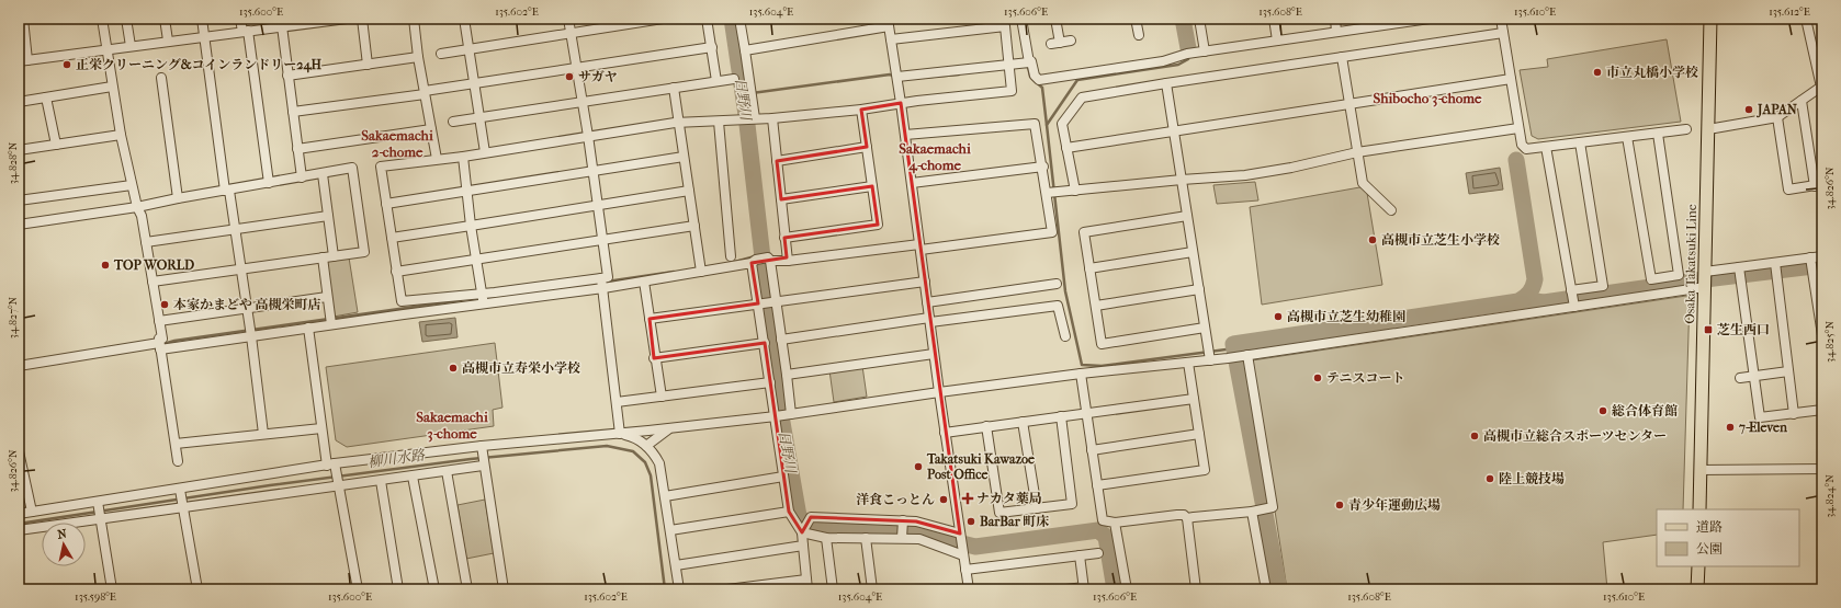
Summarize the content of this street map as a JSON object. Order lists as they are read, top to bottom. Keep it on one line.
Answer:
{"streets":{"main road":["Osaka Takatsuki Line"]},"districts":["Shibocho 3-chome","Sakaemachi 2-chome","Sakaemachi 4-chome","Sakaemachi 3-chome"],"water":["日野川","柳川水路"],"places":{"other":["正栄クリーニング&コインランドリー24H","市立丸橋小学校","サガヤ","JAPAN","高槻市立芝生小学校","TOP WORLD","本家かまどや 高槻栄町店","高槻市立芝生幼稚園","高槻市立寿栄小学校","テニスコート","総合体育館","7-Eleven","高槻市立総合スポーツセンター","Takatsuki Kawazoe Post Office","陸上競技場","洋食こっとん","青少年運動広場","BarBar 町床"],"transit":["芝生西口"],"health":["ナカタ薬局"]},"legend":["道路","公園"],"north":"top","coordinates":["135.600°E","135.602°E","135.604°E","135.606°E","135.608°E","135.610°E","135.612°E","34.828°N","34.826°N","34.827°N","34.825°N","34.824°N","135.598°E"]}
